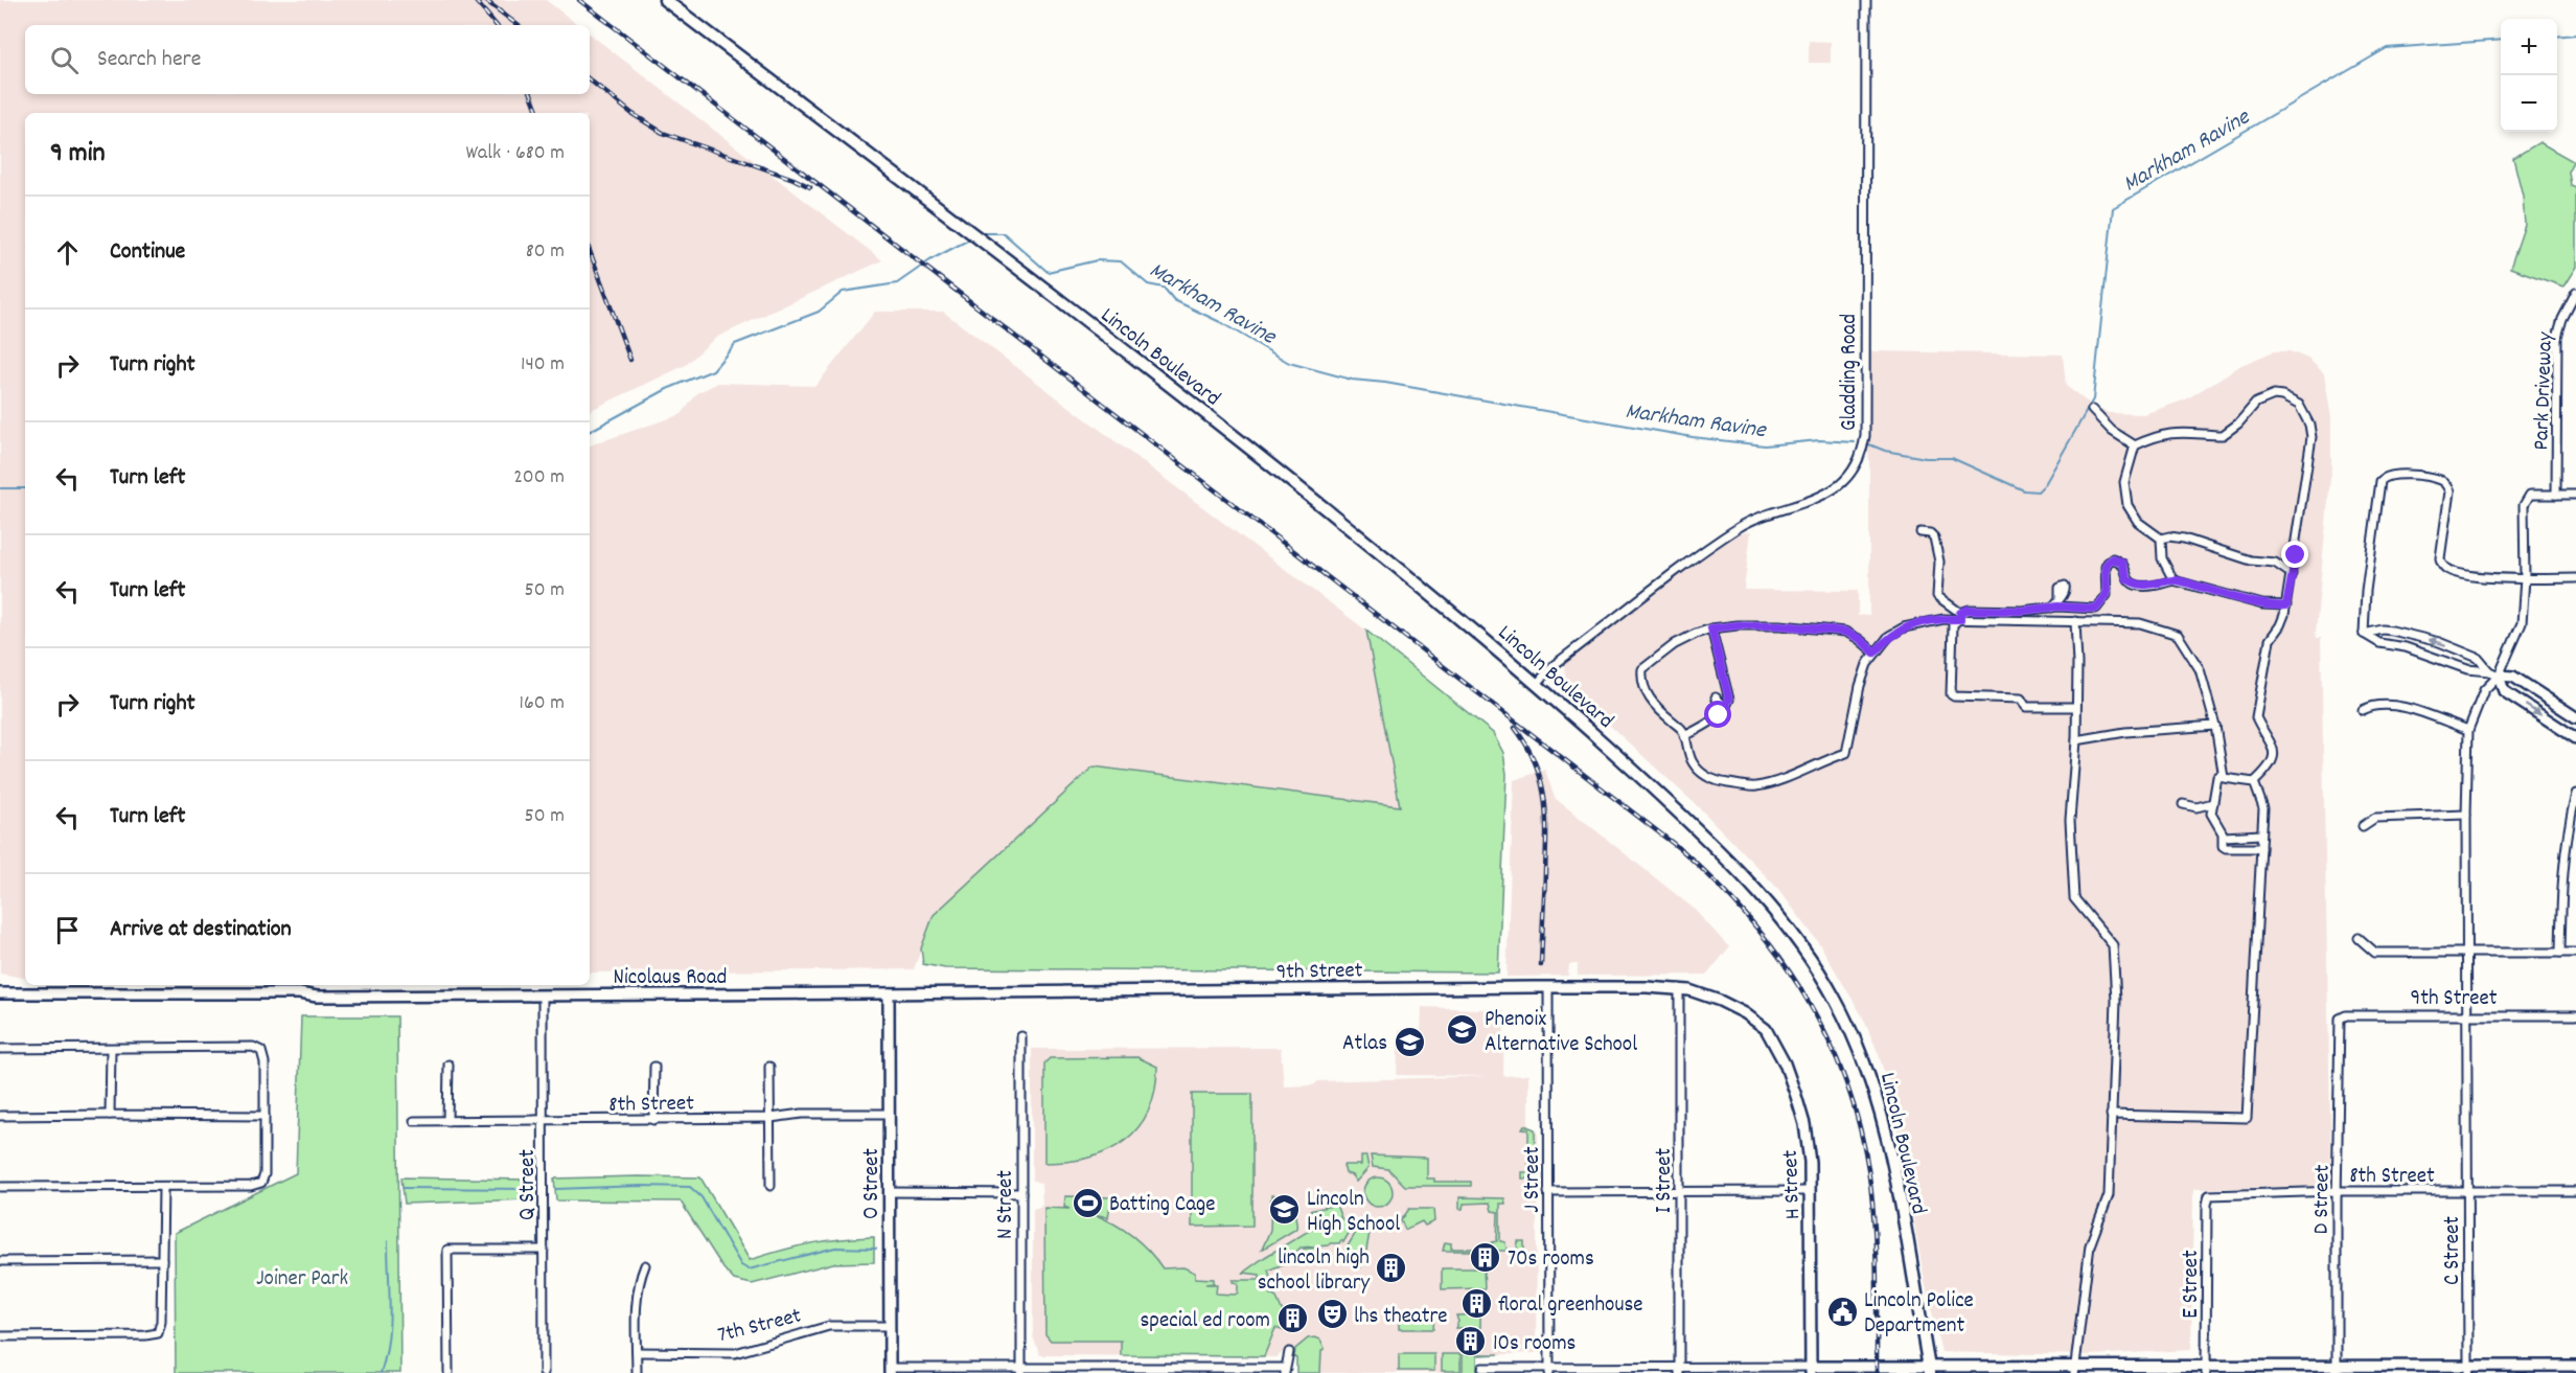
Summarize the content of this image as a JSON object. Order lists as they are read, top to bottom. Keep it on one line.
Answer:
{"streets":{"main road":["Lincoln Boulevard"],"street":["Gladding Road","Park Driveway","9th Street","Nicolaus Road","8th Street","J Street","I Street","O Street","Q Street","H Street","D Street","N Street","C Street","E Street","7th Street"]},"crossings":[["Lincoln Boulevard","Gladding Road"],["9th Street","Nicolaus Road"],["9th Street","J Street"],["9th Street","I Street"],["9th Street","O Street"],["9th Street","H Street"],["9th Street","D Street"],["9th Street","C Street"],["Nicolaus Road","O Street"],["Nicolaus Road","Q Street"],["8th Street","O Street"],["8th Street","Q Street"],["8th Street","D Street"],["8th Street","C Street"],["8th Street","E Street"],["O Street","7th Street"]],"water":["Markham Ravine"],"parks":["Joiner Park"],"places":{"school or university":["Phenoix Alternative School","Atlas","Lincoln High School"],"sports":["Batting Cage"],"building":["70s rooms","lincoln high school library","floral greenhouse","special ed room","10s rooms"],"public building":["Lincoln Police Department"],"theatre":["lhs theatre"]},"page":{"map_buttons":["+","−"],"search":"Search here","heading":["9 min","Walk · 680 m"],"list":[["Continue","80 m"],["Turn right","140 m"],["Turn left","200 m"],["Turn left","50 m"],["Turn right","160 m"],["Turn left","50 m"],"Arrive at destination"]}}
